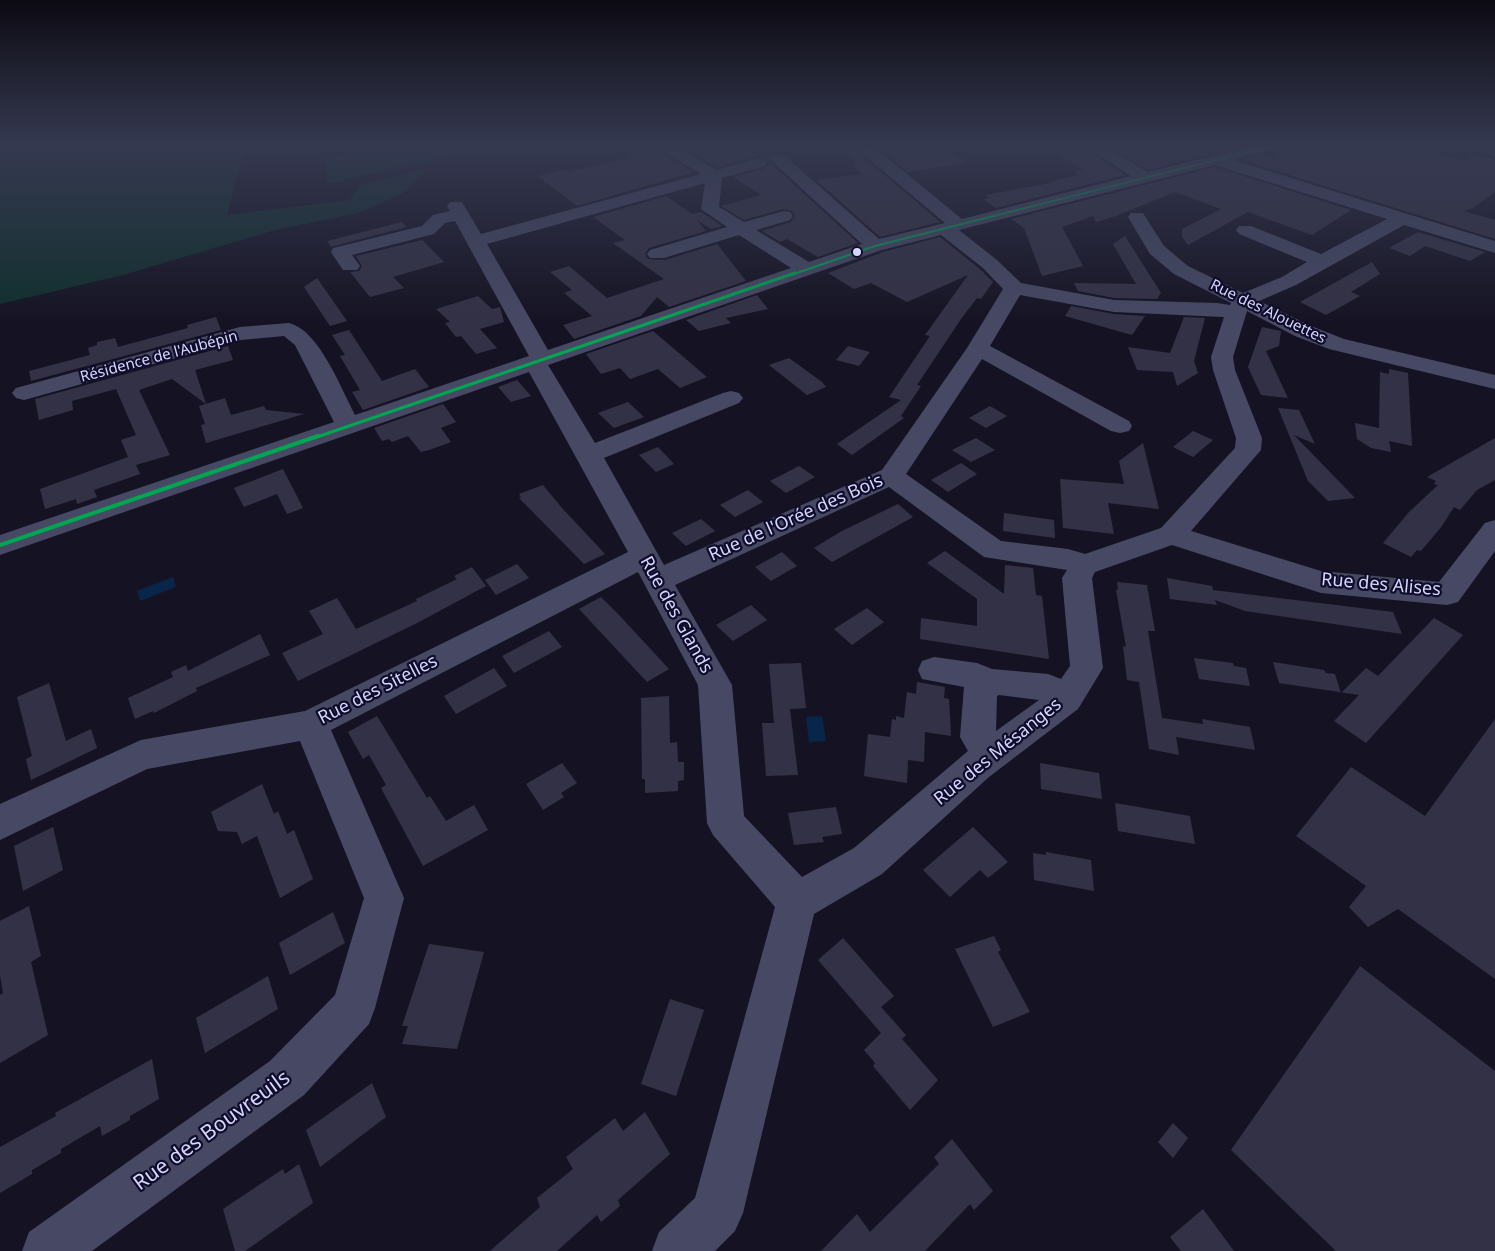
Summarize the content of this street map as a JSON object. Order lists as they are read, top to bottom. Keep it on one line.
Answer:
{"streets":{"street":["Rue des Alouettes","Résidence de l'Aubépin","Rue de l'Orée des Bois","Rue des Alises","Rue des Glands","Rue des Sitelles","Rue des Mésanges","Rue des Bouvreuils"]},"crossings":[["Rue de l'Orée des Bois","Rue des Glands"],["Rue de l'Orée des Bois","Rue des Sitelles"],["Rue des Glands","Rue des Sitelles"],["Rue des Glands","Rue des Mésanges"],["Rue des Sitelles","Rue des Bouvreuils"]]}
